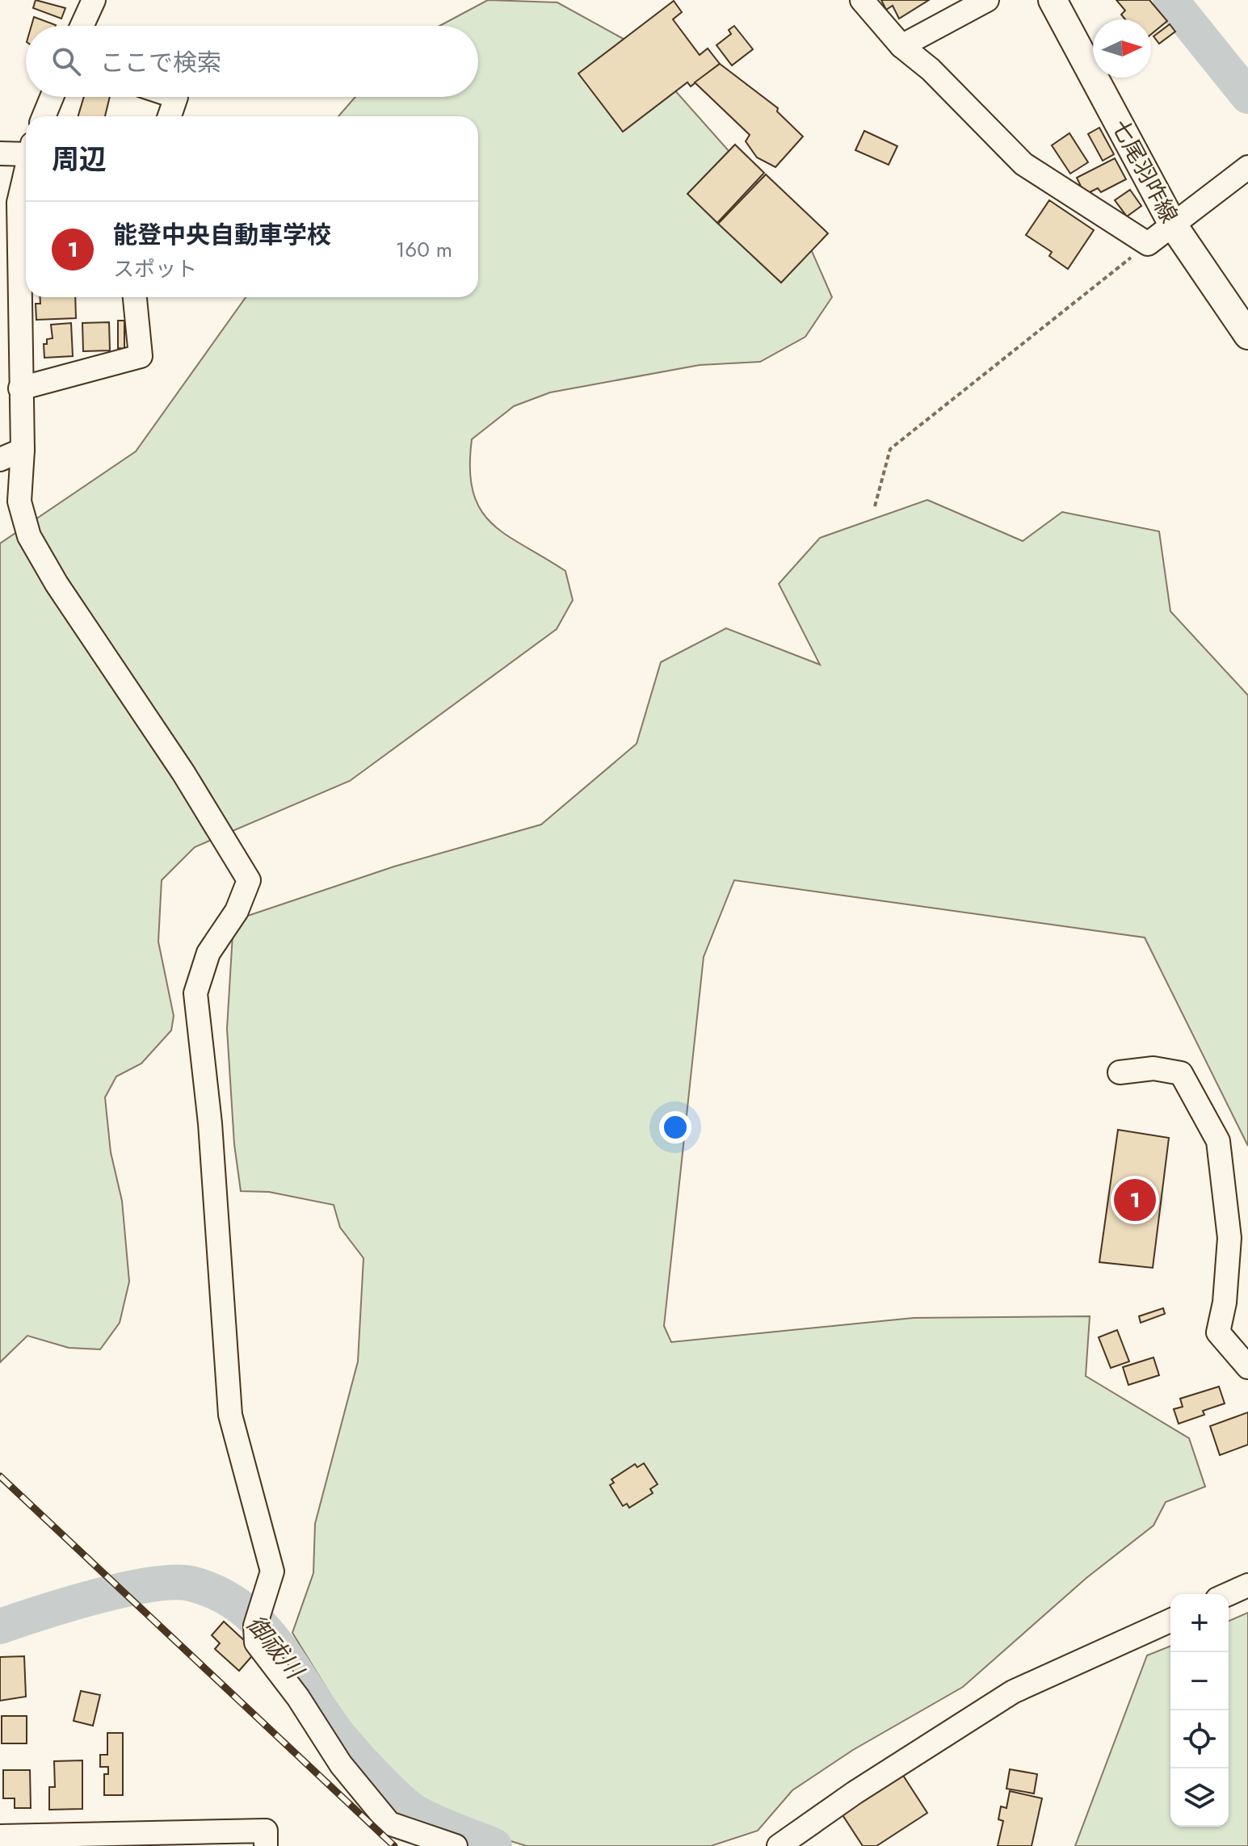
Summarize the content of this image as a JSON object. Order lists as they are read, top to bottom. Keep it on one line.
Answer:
{"streets":{"main road":["七尾羽咋線"]},"water":["御祓川"],"north":"right","page":{"search":"ここで検索","heading":"周辺","list":[{"mark":"1","name":"能登中央自動車学校","note":"スポット","value":"160 m"}],"pins":"1","map_buttons":["+","−"]}}
